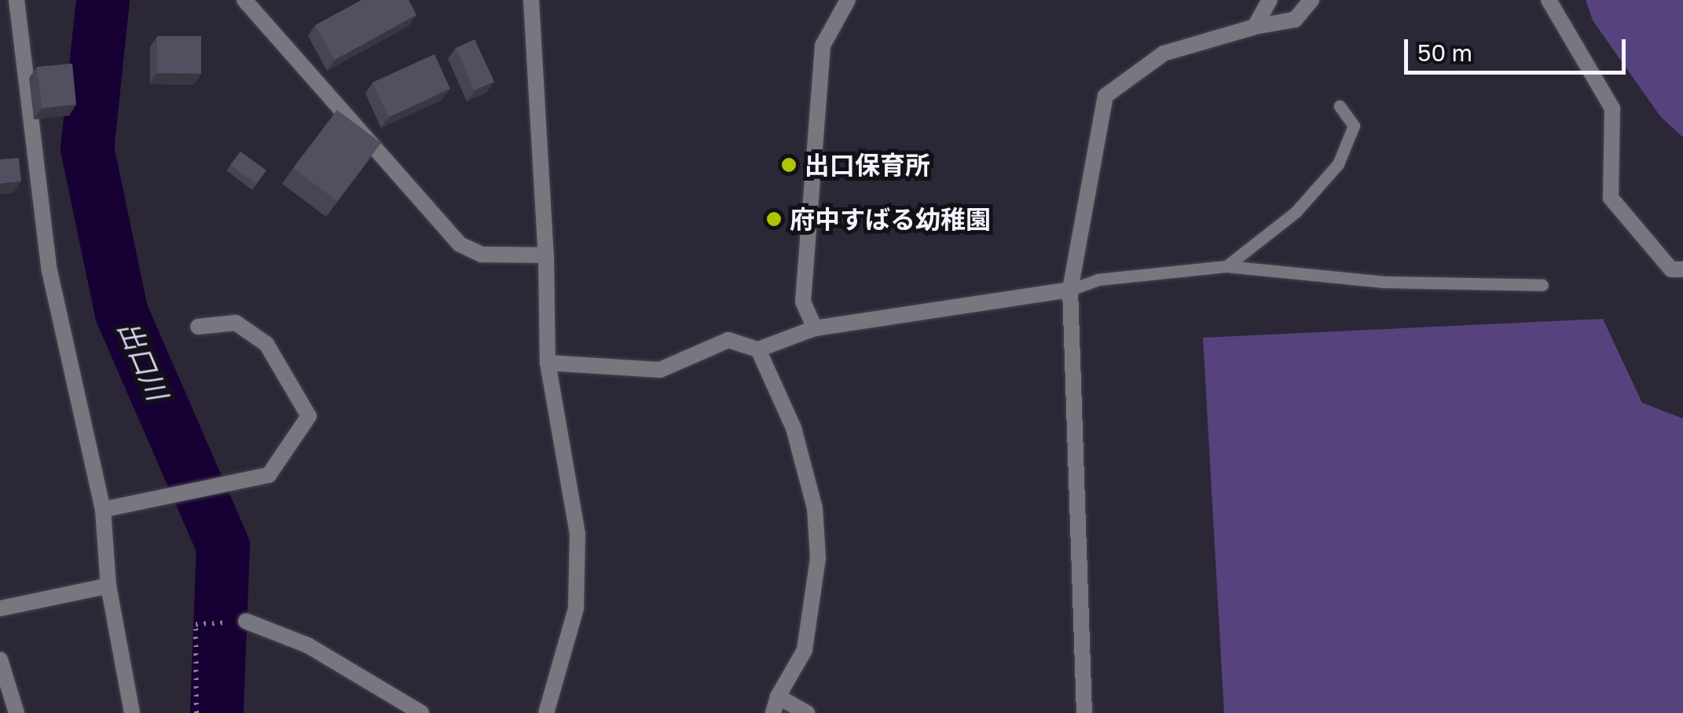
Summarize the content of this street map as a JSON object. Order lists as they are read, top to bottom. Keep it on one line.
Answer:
{"water":["出口川"],"places":["出口保育所","府中すばる幼稚園"],"scale_bar":"50 m"}
